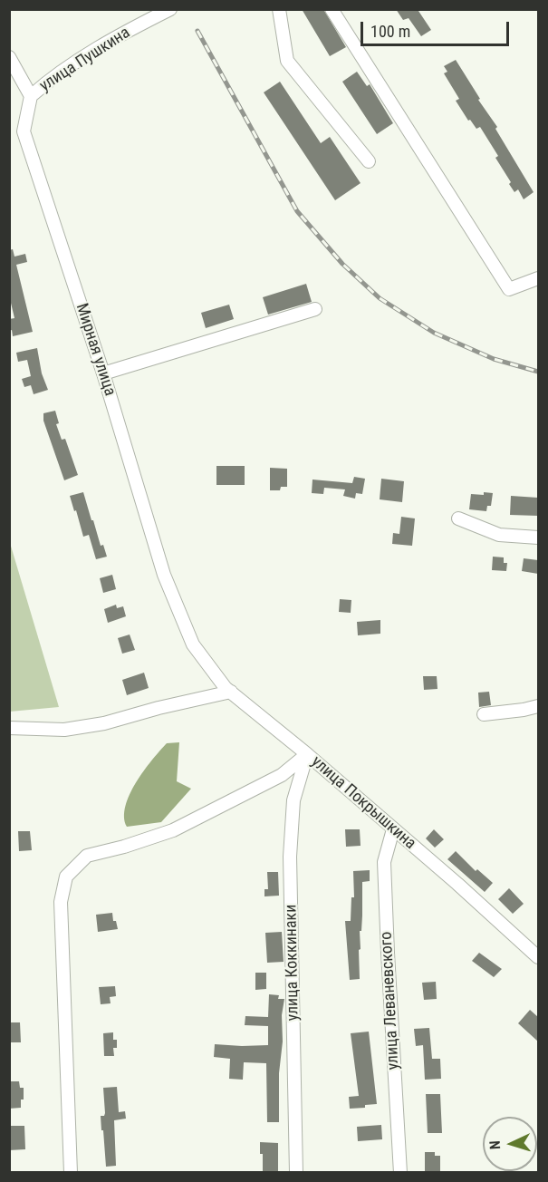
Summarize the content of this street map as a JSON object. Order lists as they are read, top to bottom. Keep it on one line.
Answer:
{"streets":{"street":["улица Пушкина","Мирная улица","улица Покрышкина","улица Коккинаки","улица Леваневского"]},"crossings":[["улица Пушкина","Мирная улица"],["Мирная улица","улица Покрышкина"],["улица Покрышкина","улица Коккинаки"],["улица Покрышкина","улица Леваневского"]],"scale_bar":"100 m","north":"left"}
